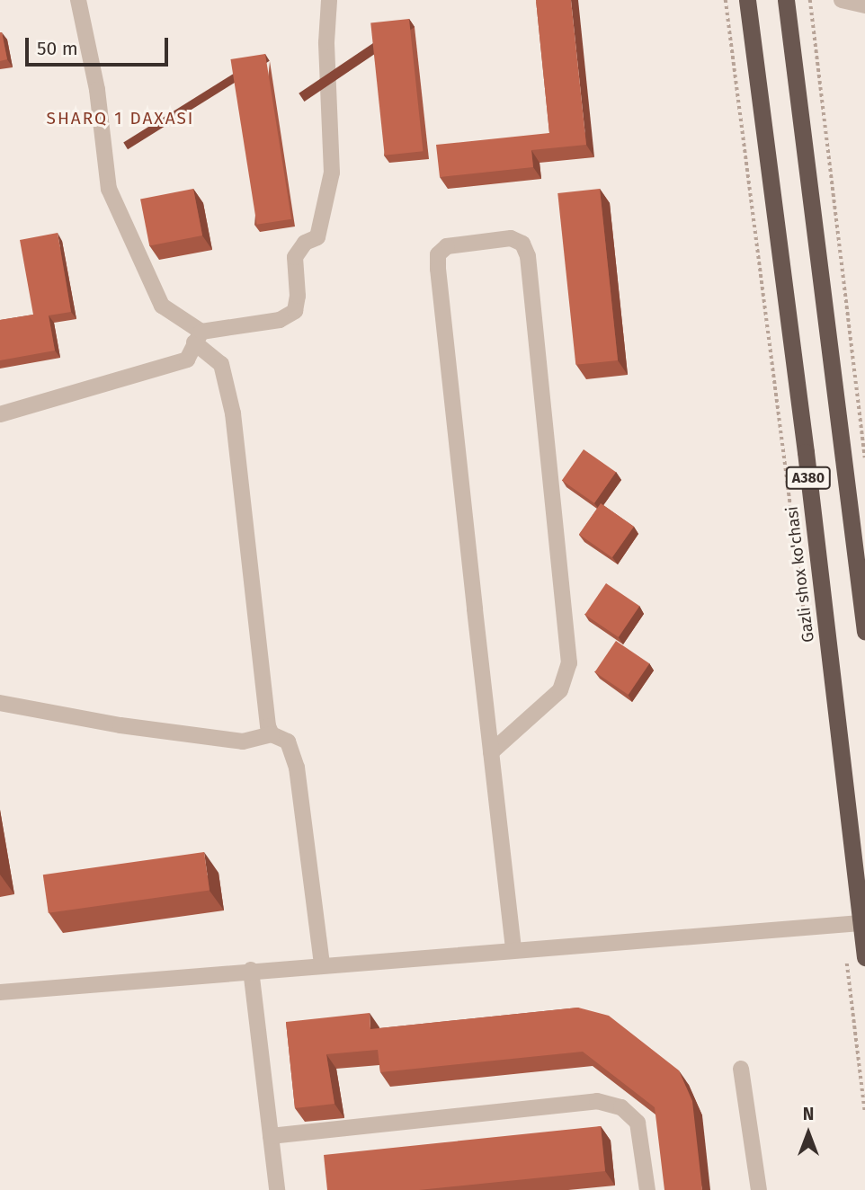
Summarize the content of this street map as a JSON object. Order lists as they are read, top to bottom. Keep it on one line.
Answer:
{"streets":{"highway":["A380","Gazli shox ko'chasi"]},"districts":["SHARQ 1 DAXASI"],"scale_bar":"50 m","north":"top"}
